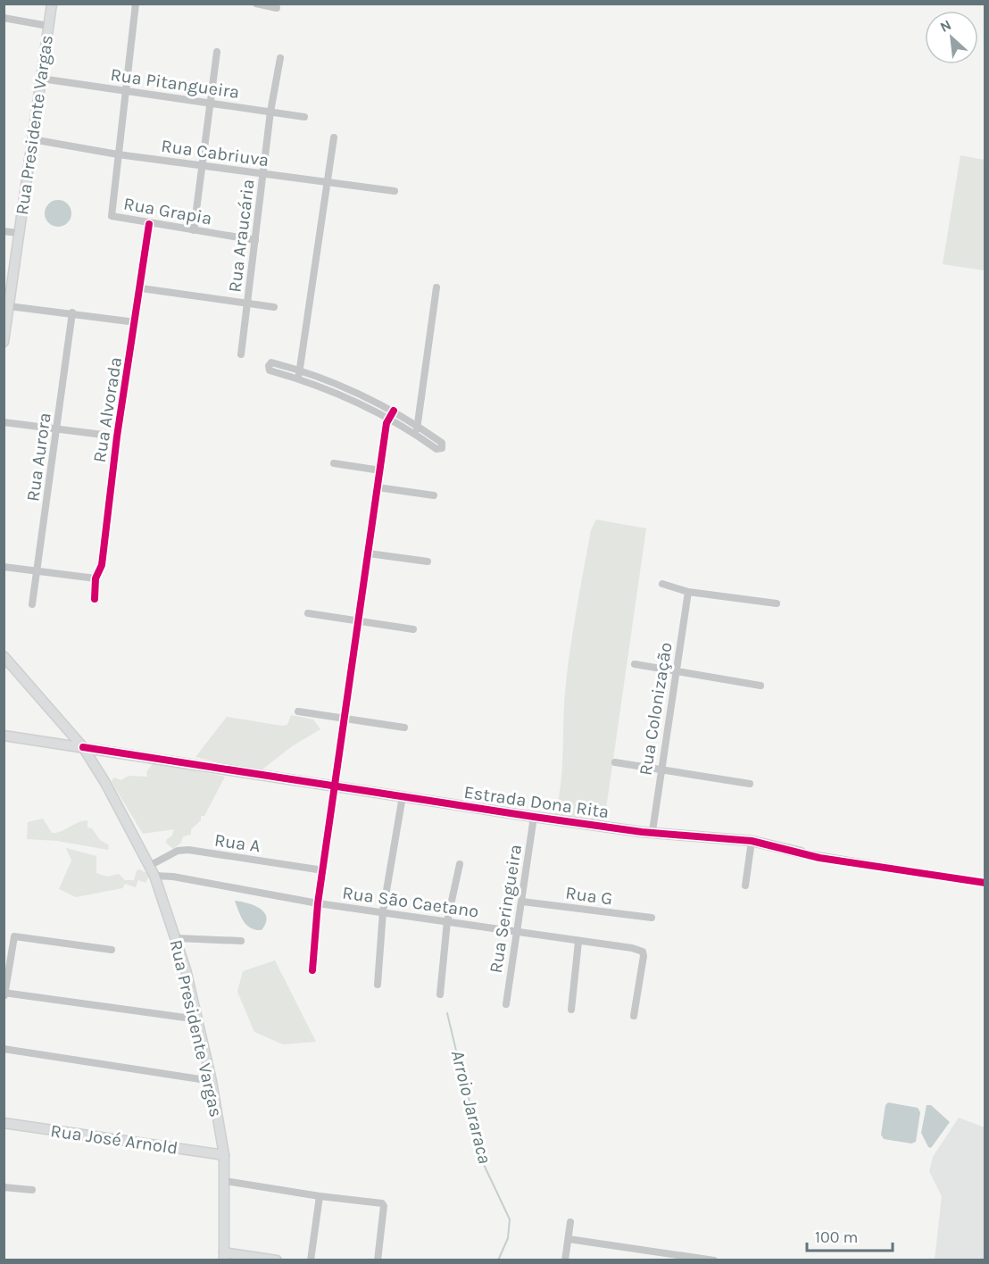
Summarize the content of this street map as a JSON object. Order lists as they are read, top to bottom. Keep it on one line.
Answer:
{"streets":{"main road":["Rua Presidente Vargas","Estrada Dona Rita","Rua José Arnold"],"street":["Rua Pitangueira","Rua Cabriuva","Rua Grapia","Rua Araucária","Rua Alvorada","Rua Aurora","Rua Colonização","Rua A","Rua G","Rua São Caetano","Rua Seringueira"]},"crossings":[["Rua Pitangueira","Rua Presidente Vargas"],["Rua Pitangueira","Rua Araucária"],["Rua Presidente Vargas","Rua Cabriuva"],["Rua Presidente Vargas","Estrada Dona Rita"],["Rua Presidente Vargas","Rua A"],["Rua Presidente Vargas","Rua São Caetano"],["Rua Presidente Vargas","Rua José Arnold"],["Rua Cabriuva","Rua Grapia"],["Rua Cabriuva","Rua Araucária"],["Rua Grapia","Rua Araucária"],["Rua Grapia","Rua Alvorada"],["Rua Colonização","Estrada Dona Rita"],["Estrada Dona Rita","Rua Seringueira"],["Rua G","Rua Seringueira"],["Rua São Caetano","Rua Seringueira"]],"water":["Arroio Jararaca"],"scale_bar":"100 m","north":"top left"}
